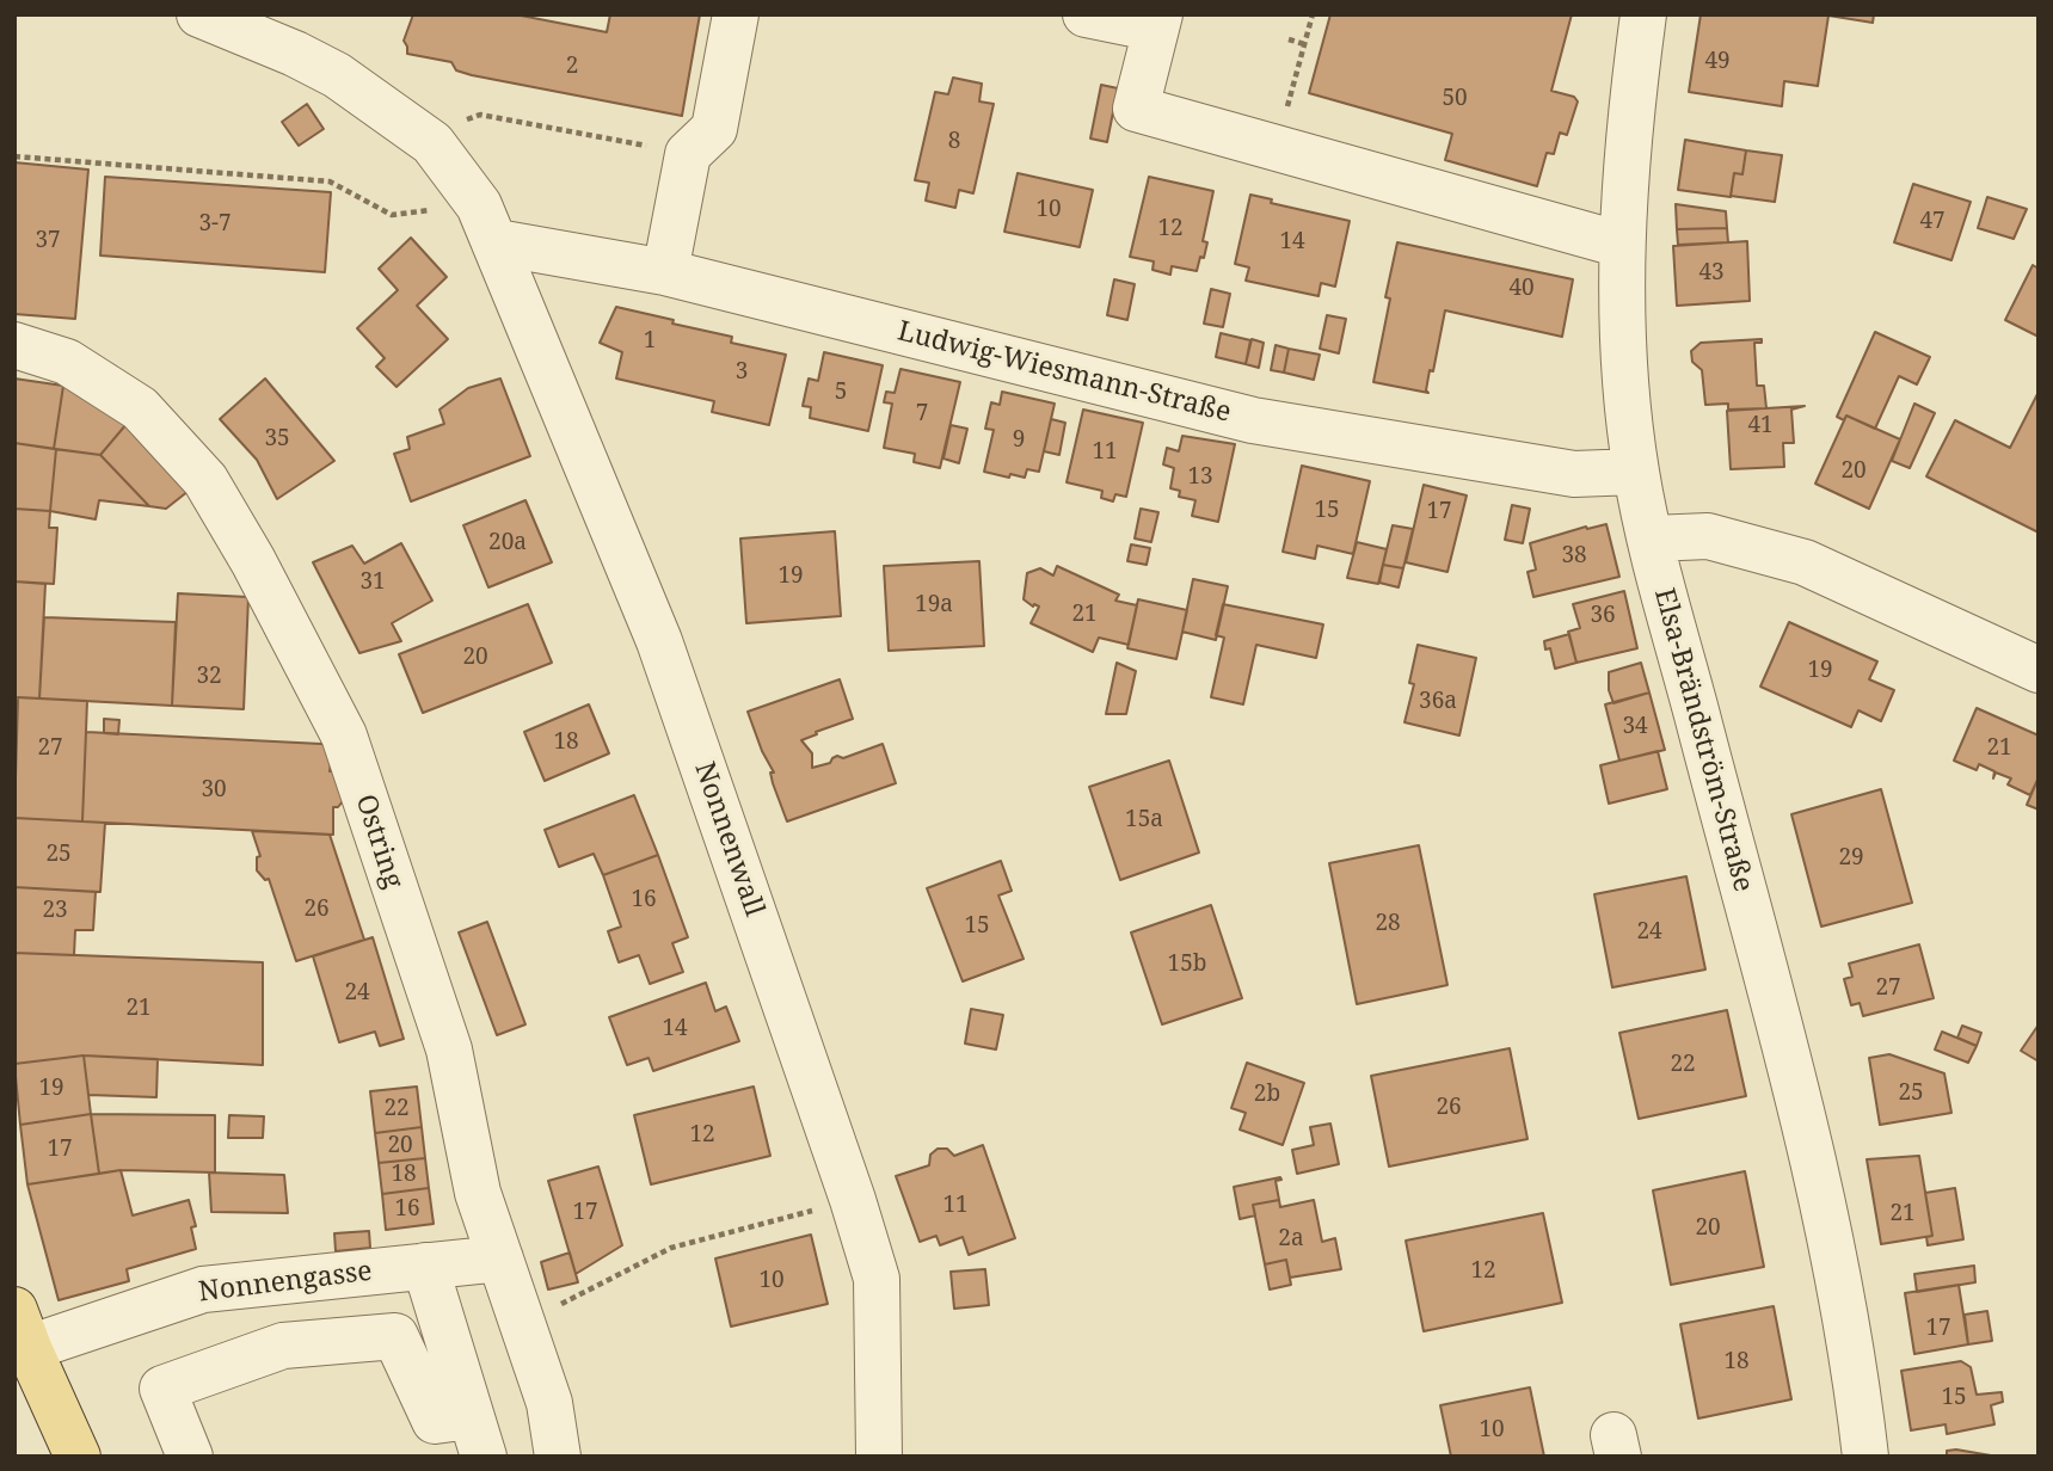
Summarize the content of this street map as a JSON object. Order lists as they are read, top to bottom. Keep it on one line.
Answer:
{"streets":{"street":["Ludwig-Wiesmann-Straße","Elsa-Brändström-Straße","Nonnenwall","Ostring","Nonnengasse"]},"crossings":[["Ludwig-Wiesmann-Straße","Elsa-Brändström-Straße"],["Ludwig-Wiesmann-Straße","Nonnenwall"],["Ostring","Nonnengasse"]],"house_numbers":["49","2","50","8","10","47","3-7","12","37","14","43","40","1","3","5","7","41","35","9","11","20","13","15","17","20a","38","19","31","19a","21","36","20","19","32","36a","34","18","27","21","30","15a","25","29","16","26","23","28","15","24","15b","27","24","21","14","22","19","25","2b","26","22","12","20","17","18","11","16","17","21","20","2a","12","10","17","18","15","10"]}
